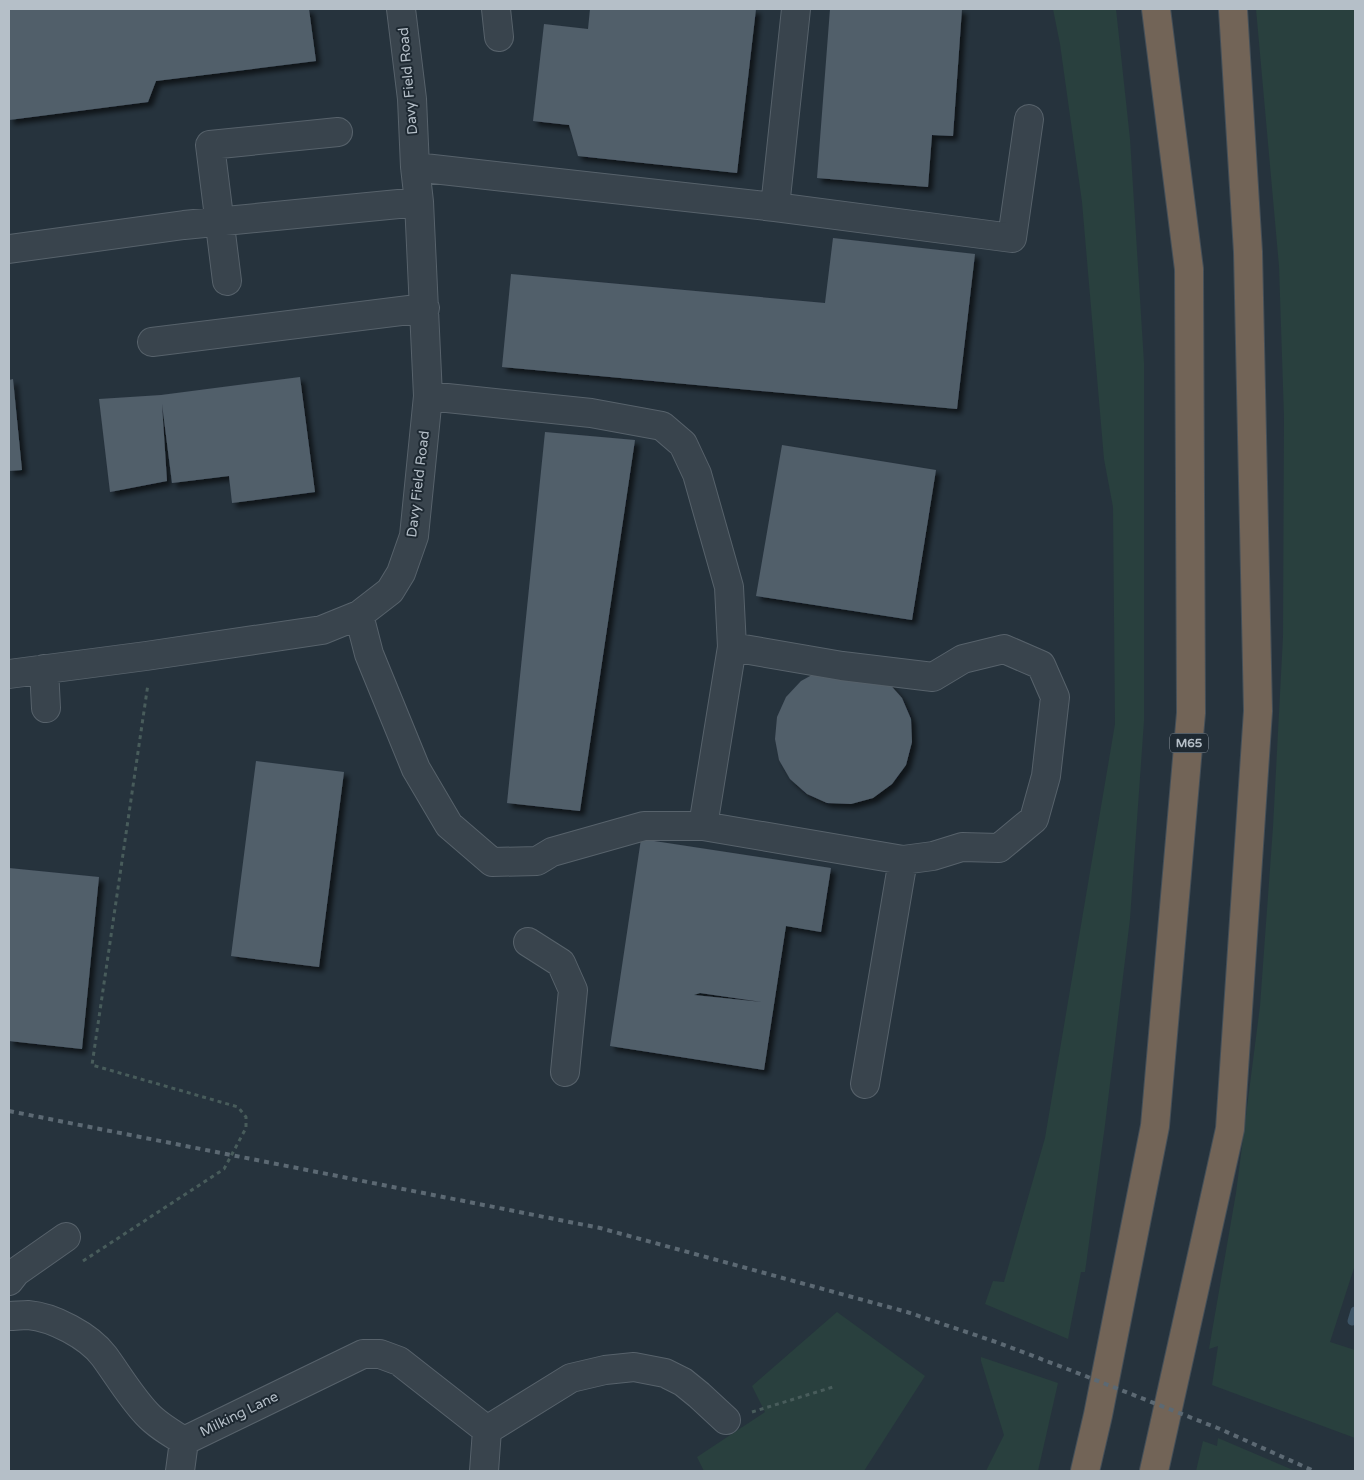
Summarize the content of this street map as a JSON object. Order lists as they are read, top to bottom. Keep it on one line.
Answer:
{"streets":{"highway":["M65"],"street":["Davy Field Road","Milking Lane"]}}
